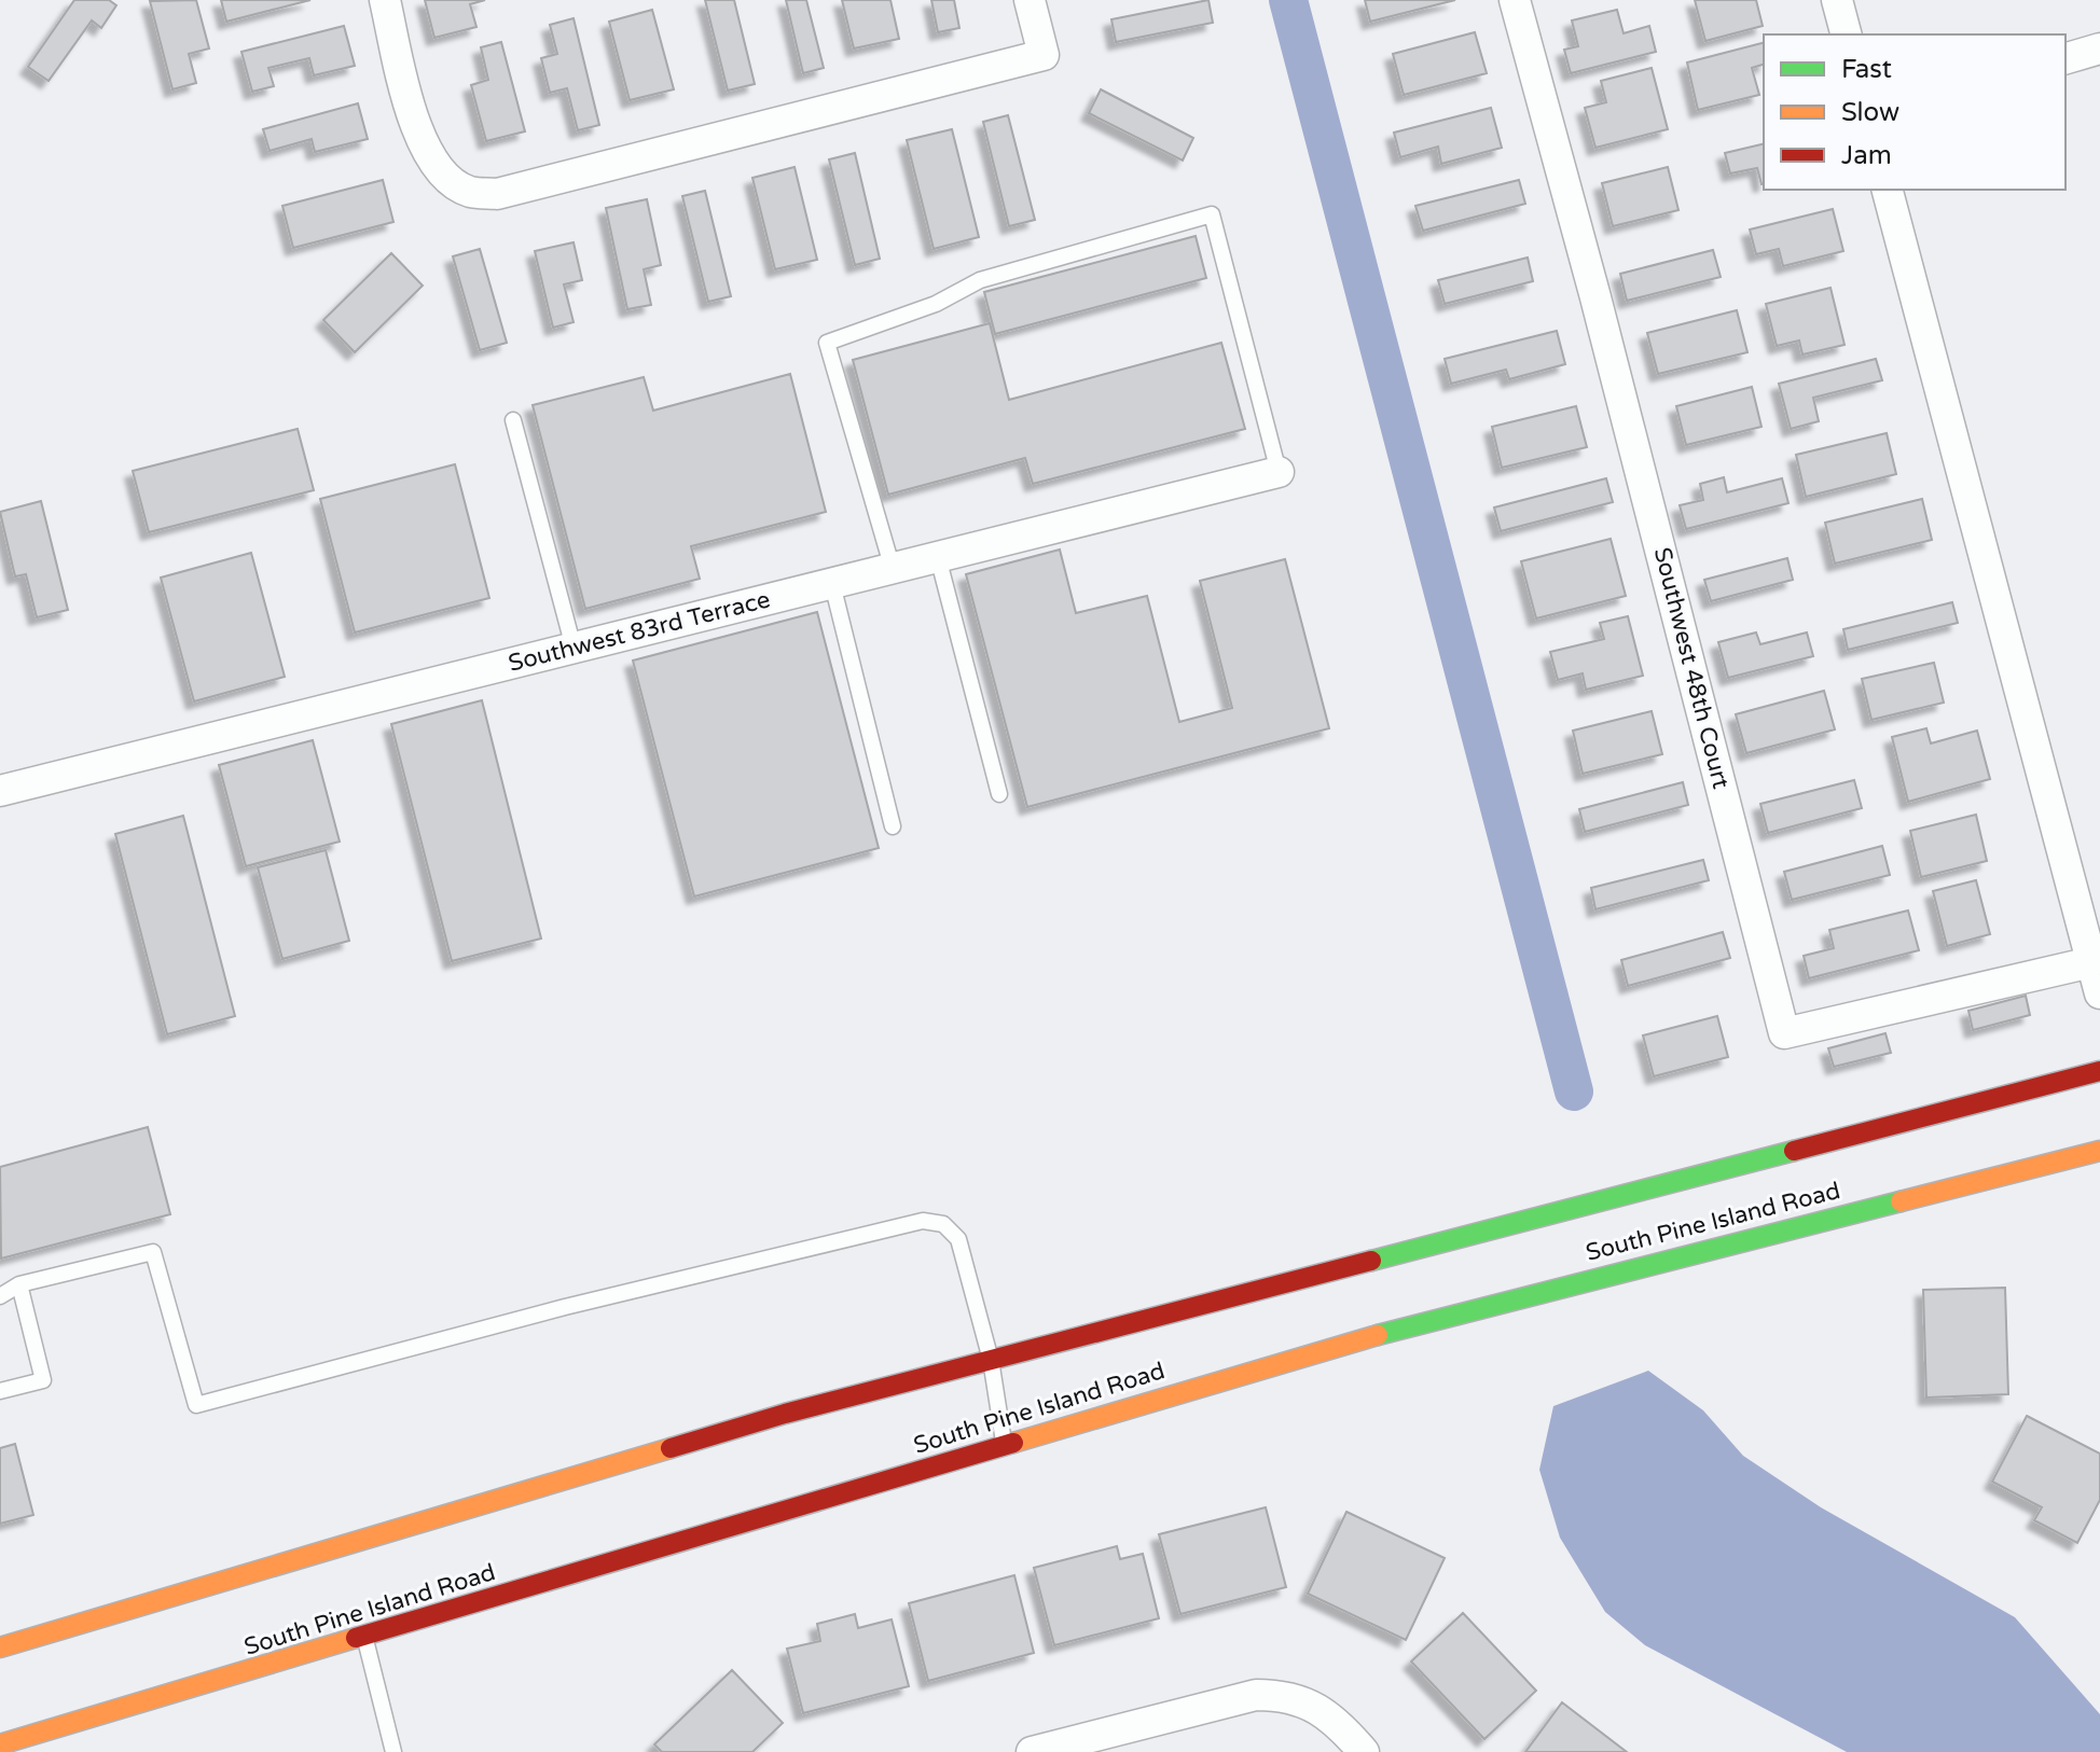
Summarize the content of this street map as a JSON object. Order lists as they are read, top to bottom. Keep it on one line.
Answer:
{"streets":{"main road":["South Pine Island Road"],"street":["Southwest 83rd Terrace","Southwest 48th Court"]},"legend":["Fast","Slow","Jam"]}
